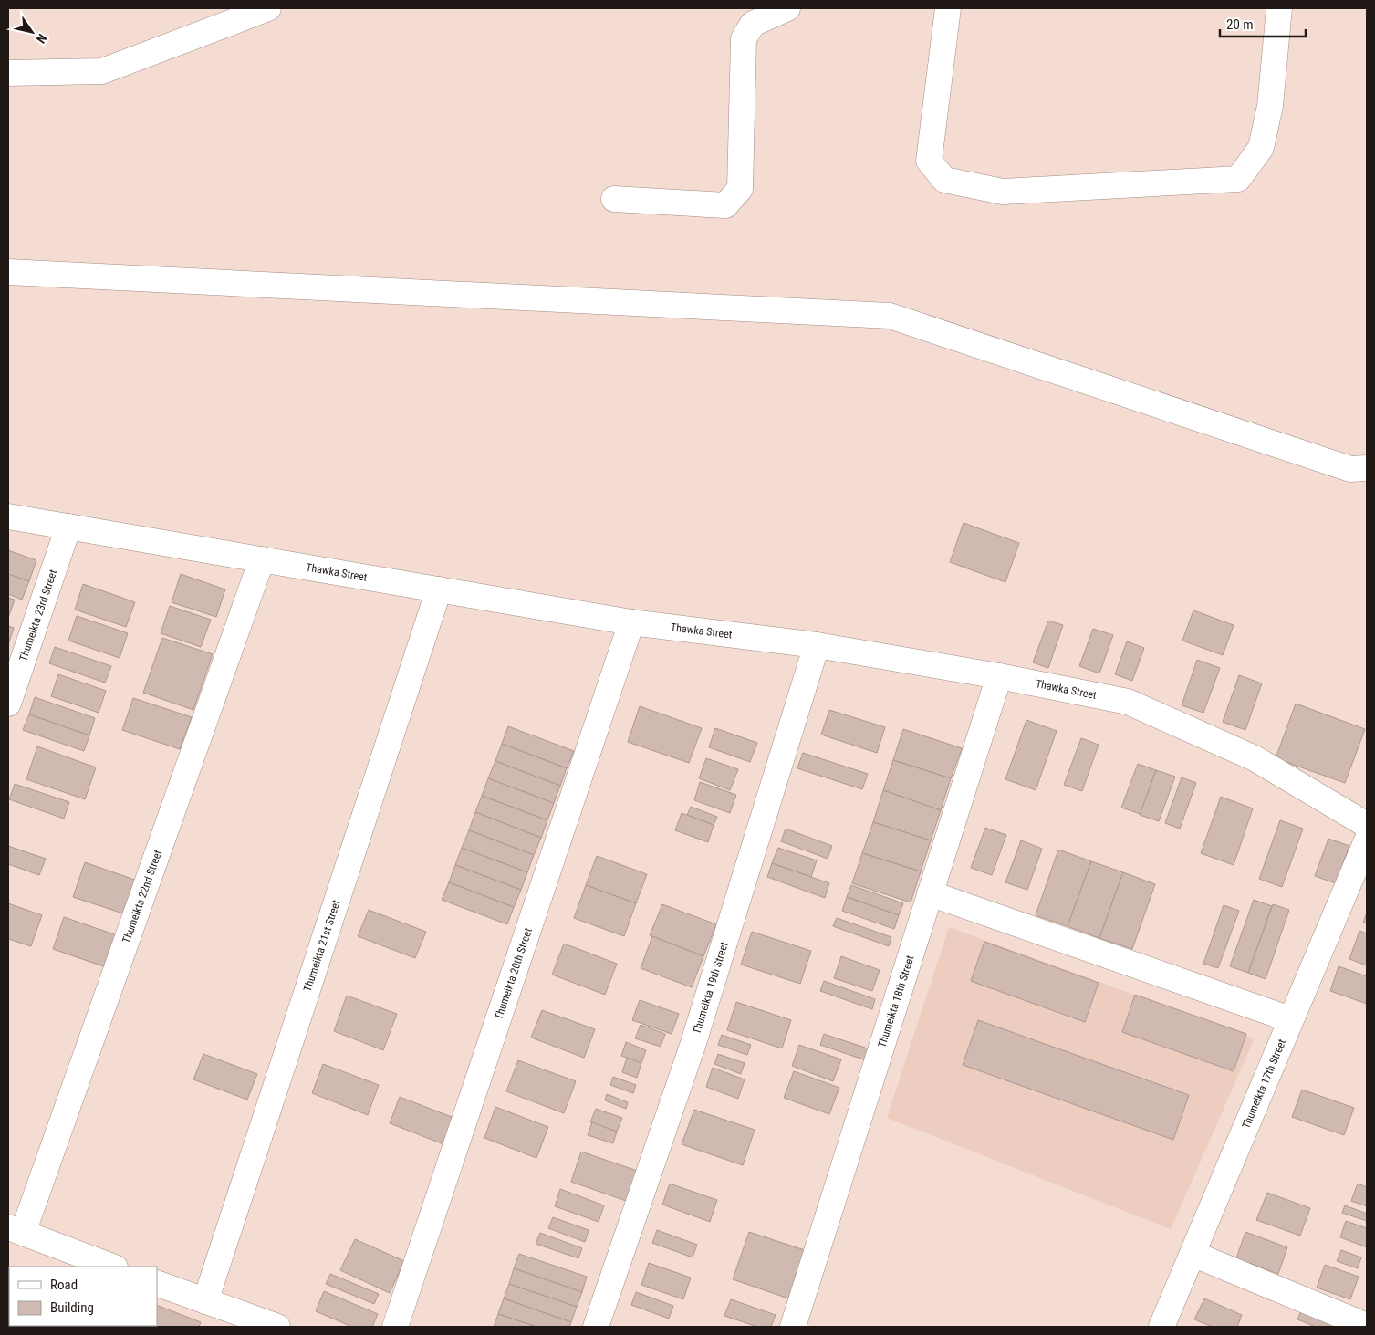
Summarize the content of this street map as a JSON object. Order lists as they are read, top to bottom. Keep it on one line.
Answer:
{"streets":{"street":["Thawka Street","Thumeikta 23rd Street","Thumeikta 22nd Street","Thumeikta 21st Street","Thumeikta 20th Street","Thumeikta 19th Street","Thumeikta 18th Street","Thumeikta 17th Street"]},"crossings":[["Thawka Street","Thumeikta 23rd Street"],["Thawka Street","Thumeikta 22nd Street"],["Thawka Street","Thumeikta 21st Street"],["Thawka Street","Thumeikta 20th Street"],["Thawka Street","Thumeikta 19th Street"],["Thawka Street","Thumeikta 18th Street"]],"legend":["Road","Building"],"scale_bar":"20 m","north":"bottom right"}
